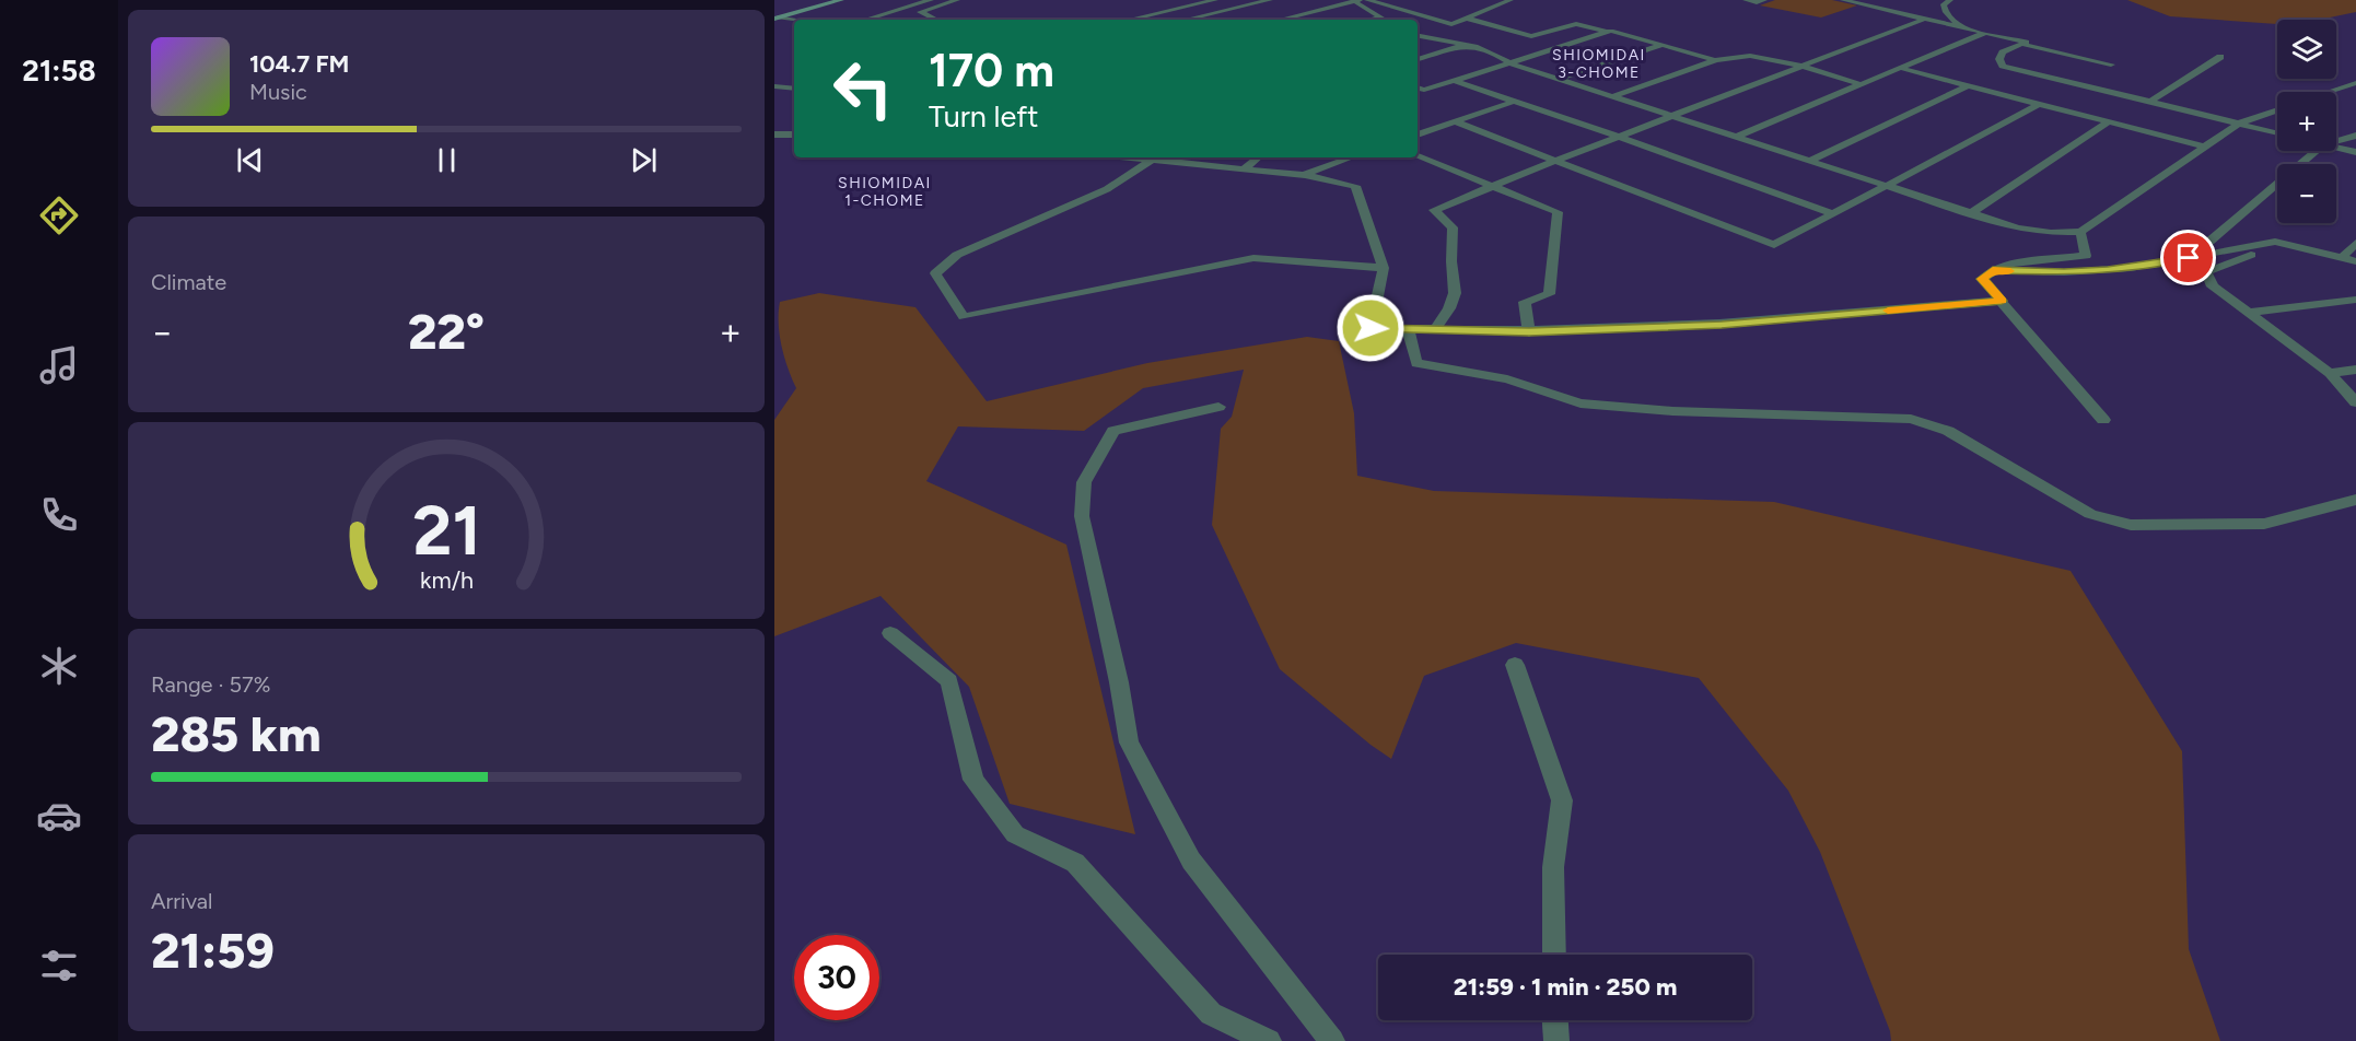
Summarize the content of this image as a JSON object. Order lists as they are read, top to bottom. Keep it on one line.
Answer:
{"districts":["SHIOMIDAI 3-CHOME","SHIOMIDAI 1-CHOME"],"page":{"tabs":"21:58","map_buttons":["+","−"],"turn":["170 m","Turn left"],"song":["104.7 FM","Music"],"tile":["Climate",["Range · 57%","285 km"],["Arrival","21:59"]],"heat":["−","22°","+"],"limit":"30","trip":"21:59 · 1 min · 250 m","gauge":["21","km/h"]}}
